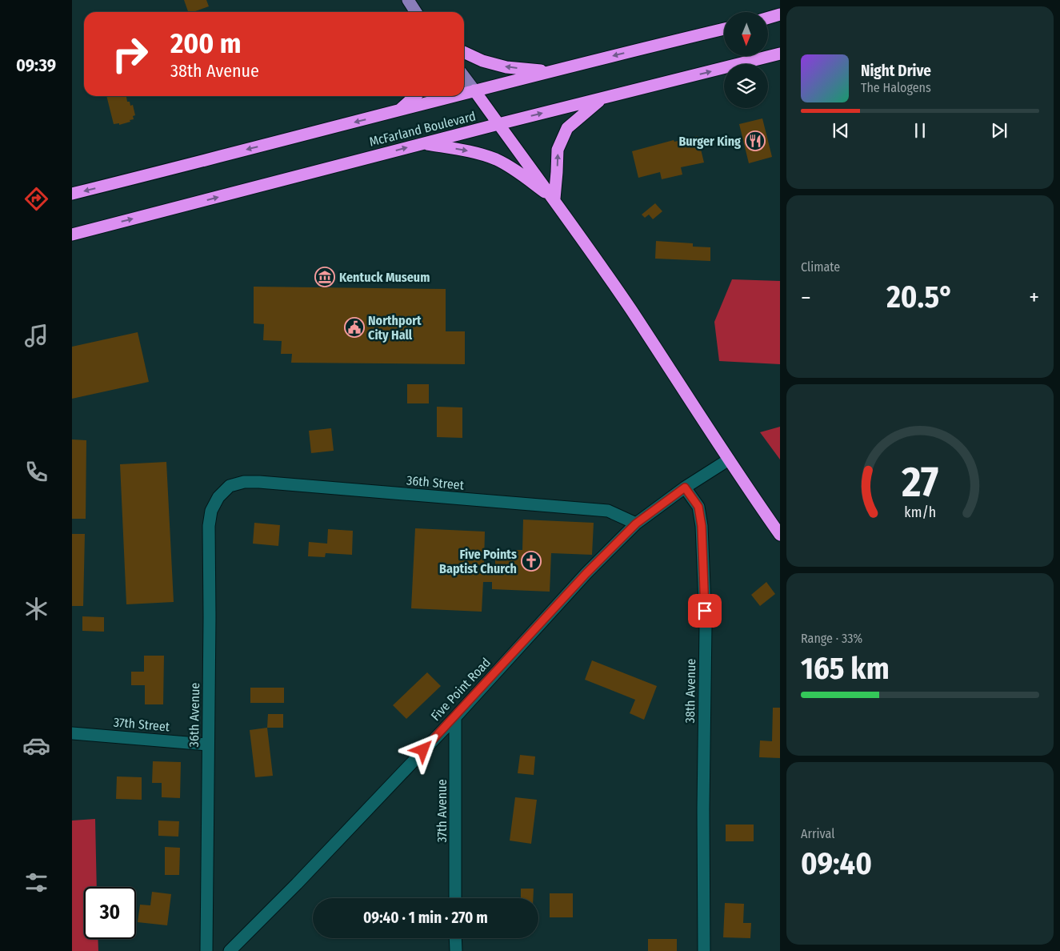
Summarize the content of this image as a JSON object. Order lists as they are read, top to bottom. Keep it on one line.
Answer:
{"streets":{"highway":["McFarland Boulevard"],"street":["36th Street","Five Point Road","38th Avenue","36th Avenue","37th Street","37th Avenue"]},"crossings":[["36th Street","Five Point Road"],["36th Street","36th Avenue"],["Five Point Road","38th Avenue"],["Five Point Road","37th Avenue"],["36th Avenue","37th Street"]],"places":{"restaurant":["Burger King"],"museum":["Kentuck Museum"],"public building":["Northport City Hall"],"church":["Five Points Baptist Church"]},"north":"bottom","page":{"tabs":"09:39","turn":["200 m","38th Avenue"],"song":["Night Drive","The Halogens"],"tile":["Climate",["Range · 33%","165 km"],["Arrival","09:40"]],"heat":["−","20.5°","+"],"limit":"30","trip":"09:40 · 1 min · 270 m","gauge":["27","km/h"]}}
